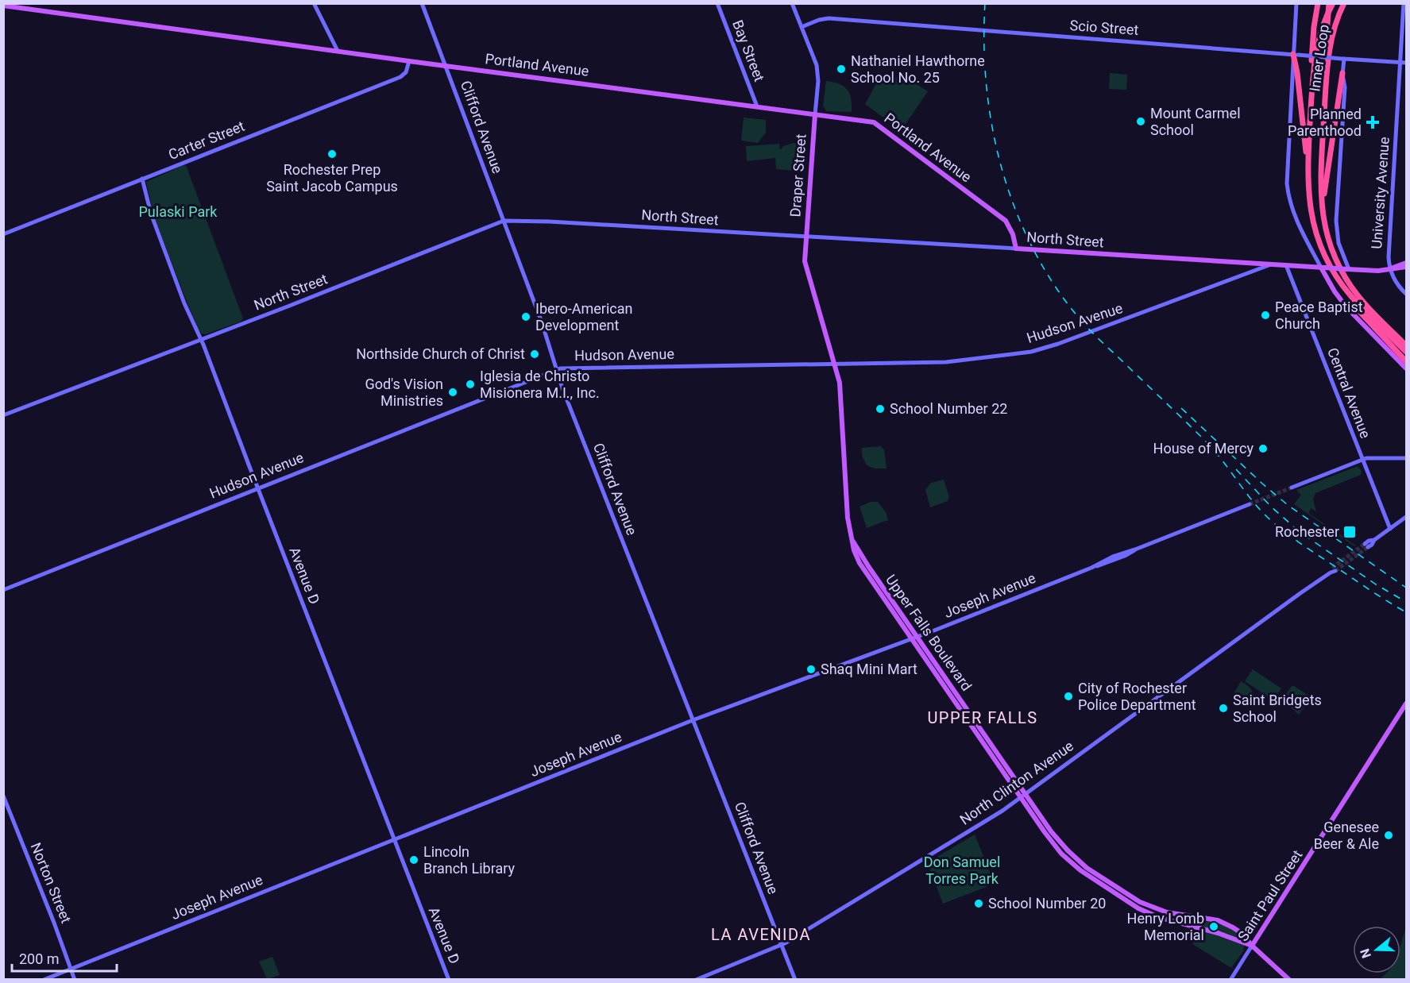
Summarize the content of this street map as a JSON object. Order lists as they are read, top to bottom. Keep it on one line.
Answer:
{"streets":{"highway":["Inner Loop"],"main road":["Scio Street","Bay Street","Portland Avenue","Clifford Avenue","Carter Street","Draper Street","University Avenue","North Street","Hudson Avenue","Central Avenue","Avenue D","Joseph Avenue","Upper Falls Boulevard","North Clinton Avenue","Norton Street","Saint Paul Street"]},"crossings":[["Scio Street","University Avenue"],["Bay Street","Portland Avenue"],["Inner Loop","North Street"],["Portland Avenue","Clifford Avenue"],["Portland Avenue","Carter Street"],["Portland Avenue","Draper Street"],["Portland Avenue","North Street"],["Clifford Avenue","North Street"],["Clifford Avenue","Hudson Avenue"],["Clifford Avenue","Joseph Avenue"],["Clifford Avenue","North Clinton Avenue"],["Carter Street","Avenue D"],["Draper Street","North Street"],["Draper Street","Hudson Avenue"],["Draper Street","Upper Falls Boulevard"],["University Avenue","North Street"],["North Street","Hudson Avenue"],["North Street","Central Avenue"],["North Street","Avenue D"],["Hudson Avenue","Avenue D"],["Hudson Avenue","Upper Falls Boulevard"],["Avenue D","Joseph Avenue"],["Joseph Avenue","Upper Falls Boulevard"],["Joseph Avenue","Norton Street"],["Upper Falls Boulevard","North Clinton Avenue"],["Upper Falls Boulevard","Saint Paul Street"]],"districts":["UPPER FALLS","LA AVENIDA"],"parks":["Pulaski Park","Don Samuel Torres Park"],"places":{"other":["Nathaniel Hawthorne School No. 25","Mount Carmel School","Rochester Prep Saint Jacob Campus","Peace Baptist Church","Ibero-American Development","Northside Church of Christ","Iglesia de Christo Misionera M.I., Inc.","God's Vision Ministries","School Number 22","House of Mercy","Shaq Mini Mart","City of Rochester Police Department","Saint Bridgets School","Genesee Beer & Ale","Lincoln Branch Library","School Number 20","Henry Lomb Memorial"],"health":["Planned Parenthood"],"transit":["Rochester"]},"scale_bar":"200 m","north":"left"}
